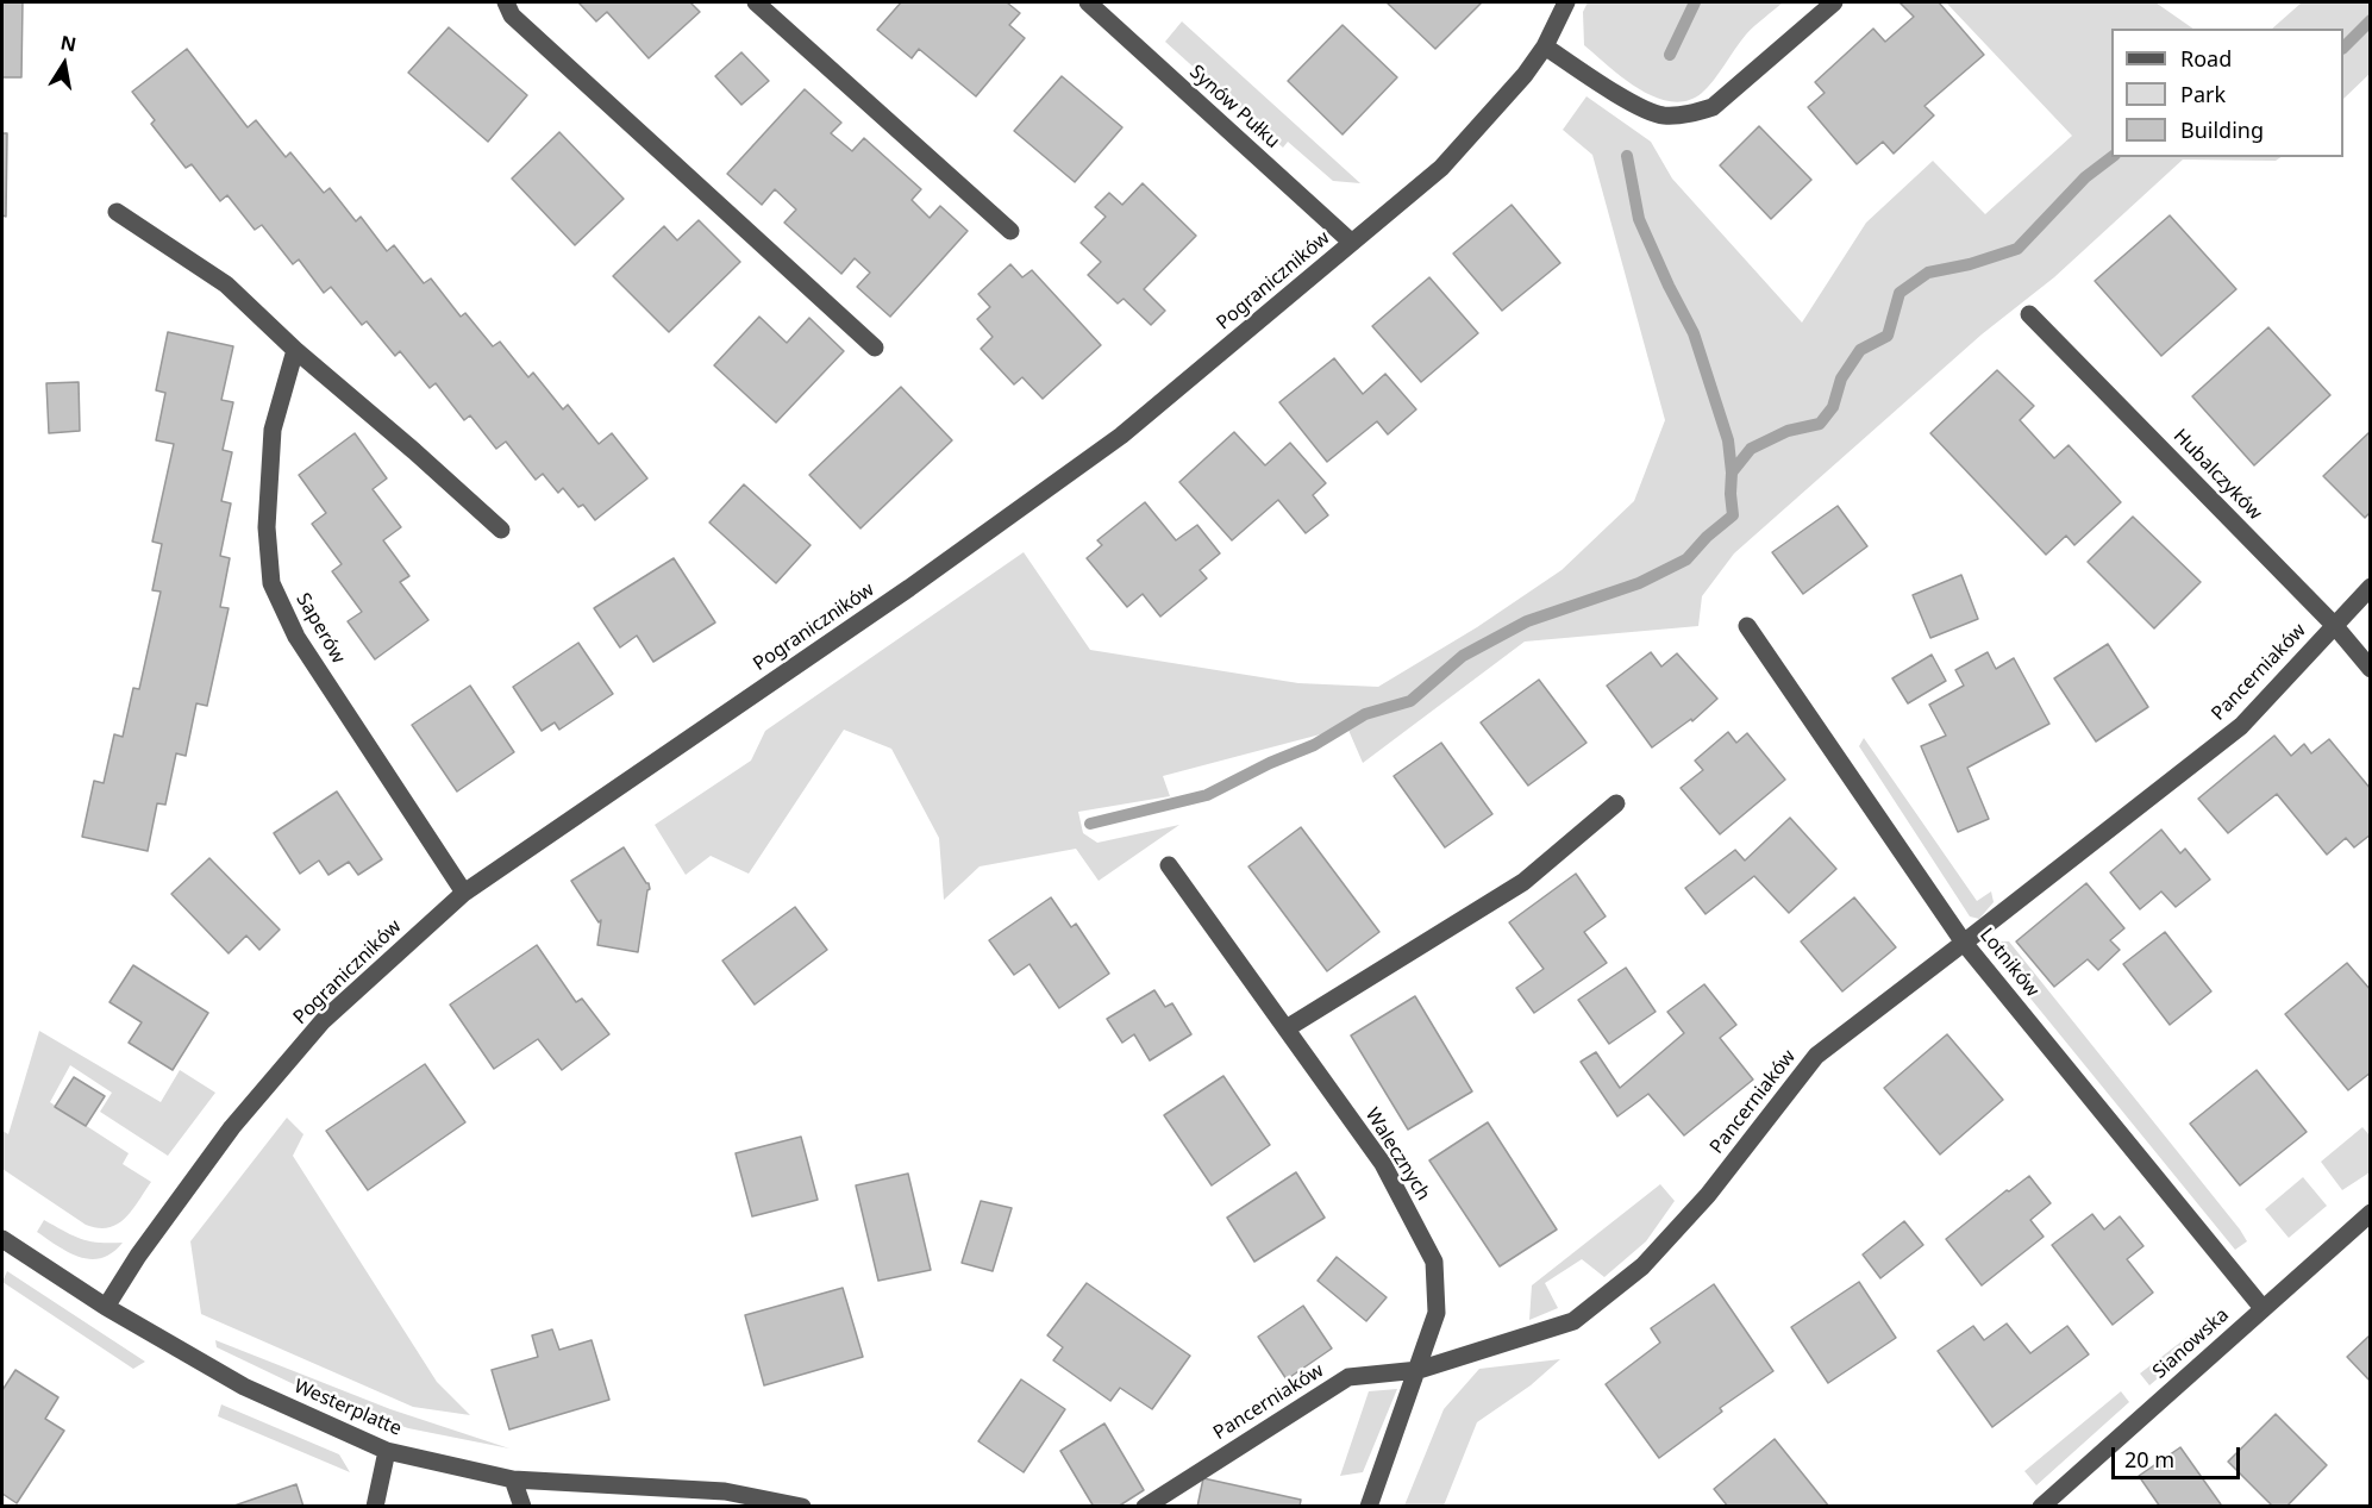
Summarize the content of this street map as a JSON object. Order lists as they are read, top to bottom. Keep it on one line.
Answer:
{"streets":{"street":["Synów Pułku","Pograniczników","Hubalczyków","Saperów","Pancerniaków","Lotników","Walecznych","Sianowska","Westerplatte"]},"crossings":[["Synów Pułku","Pograniczników"],["Pograniczników","Saperów"],["Pograniczników","Westerplatte"],["Hubalczyków","Pancerniaków"],["Pancerniaków","Lotników"],["Pancerniaków","Walecznych"],["Lotników","Sianowska"]],"legend":["Road","Park","Building"],"scale_bar":"20 m","north":"top"}
